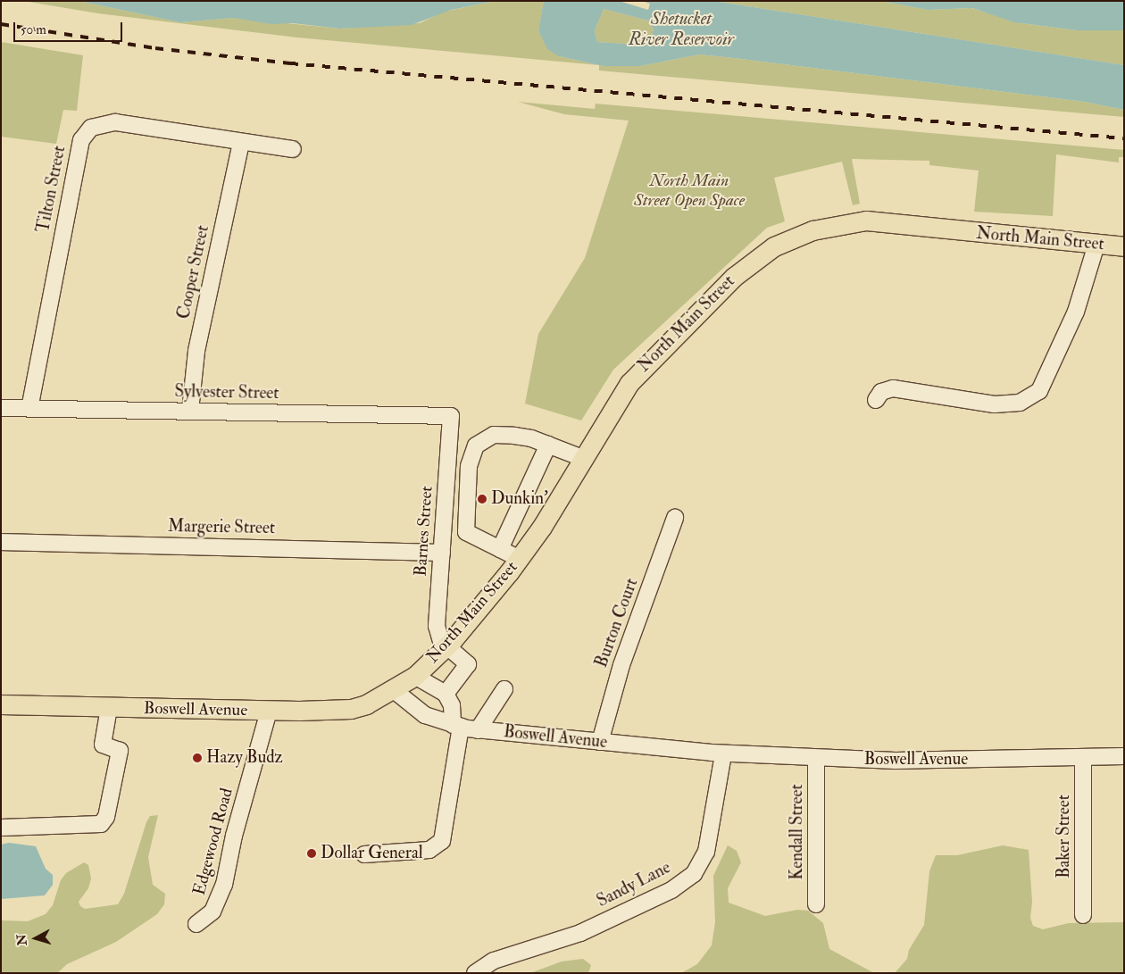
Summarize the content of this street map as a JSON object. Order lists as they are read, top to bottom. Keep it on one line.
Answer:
{"streets":{"main road":["North Main Street","Boswell Avenue"],"street":["Tilton Street","Cooper Street","Sylvester Street","Margerie Street","Barnes Street","Burton Court","Kendall Street","Baker Street","Edgewood Road","Sandy Lane"]},"crossings":[["Tilton Street","Cooper Street"],["Tilton Street","Sylvester Street"],["North Main Street","Barnes Street"],["North Main Street","Boswell Avenue"],["Cooper Street","Sylvester Street"],["Sylvester Street","Barnes Street"],["Margerie Street","Barnes Street"],["Burton Court","Boswell Avenue"],["Boswell Avenue","Kendall Street"],["Boswell Avenue","Baker Street"],["Boswell Avenue","Edgewood Road"],["Boswell Avenue","Sandy Lane"]],"water":["Shetucket River Reservoir"],"parks":["North Main Street Open Space"],"places":["Dunkin'","Hazy Budz","Dollar General"],"scale_bar":"50 m","north":"left"}
